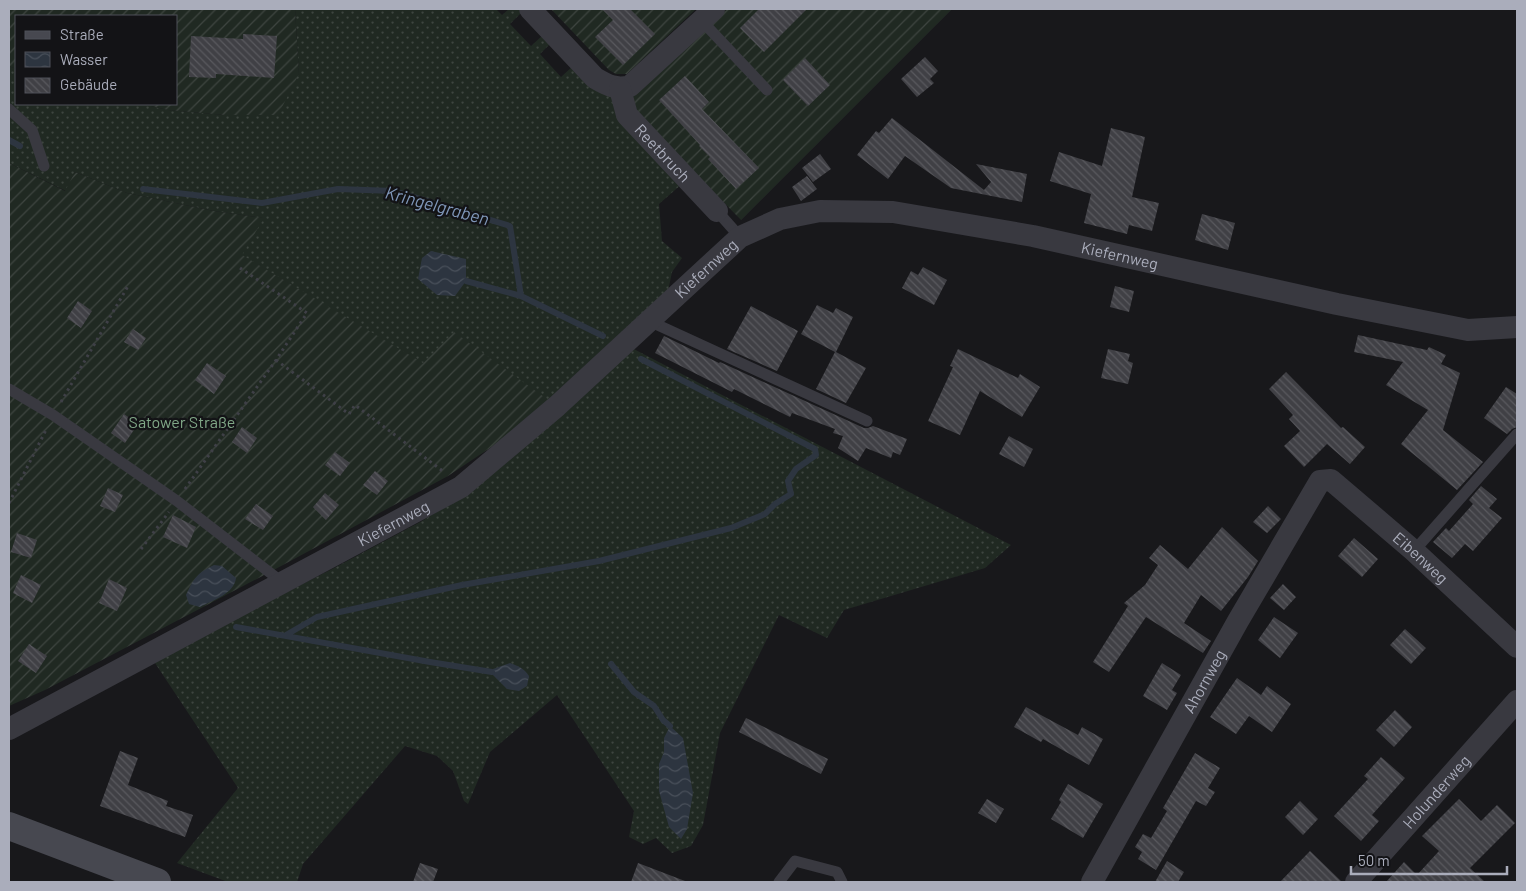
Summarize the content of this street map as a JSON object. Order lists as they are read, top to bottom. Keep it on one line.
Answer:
{"streets":{"street":["Reetbruch","Kiefernweg","Eibenweg","Ahornweg","Holunderweg"]},"crossings":[["Eibenweg","Ahornweg"]],"water":["Kringelgraben"],"parks":["Satower Straße"],"legend":["Straße","Wasser","Gebäude"],"scale_bar":"50 m"}
